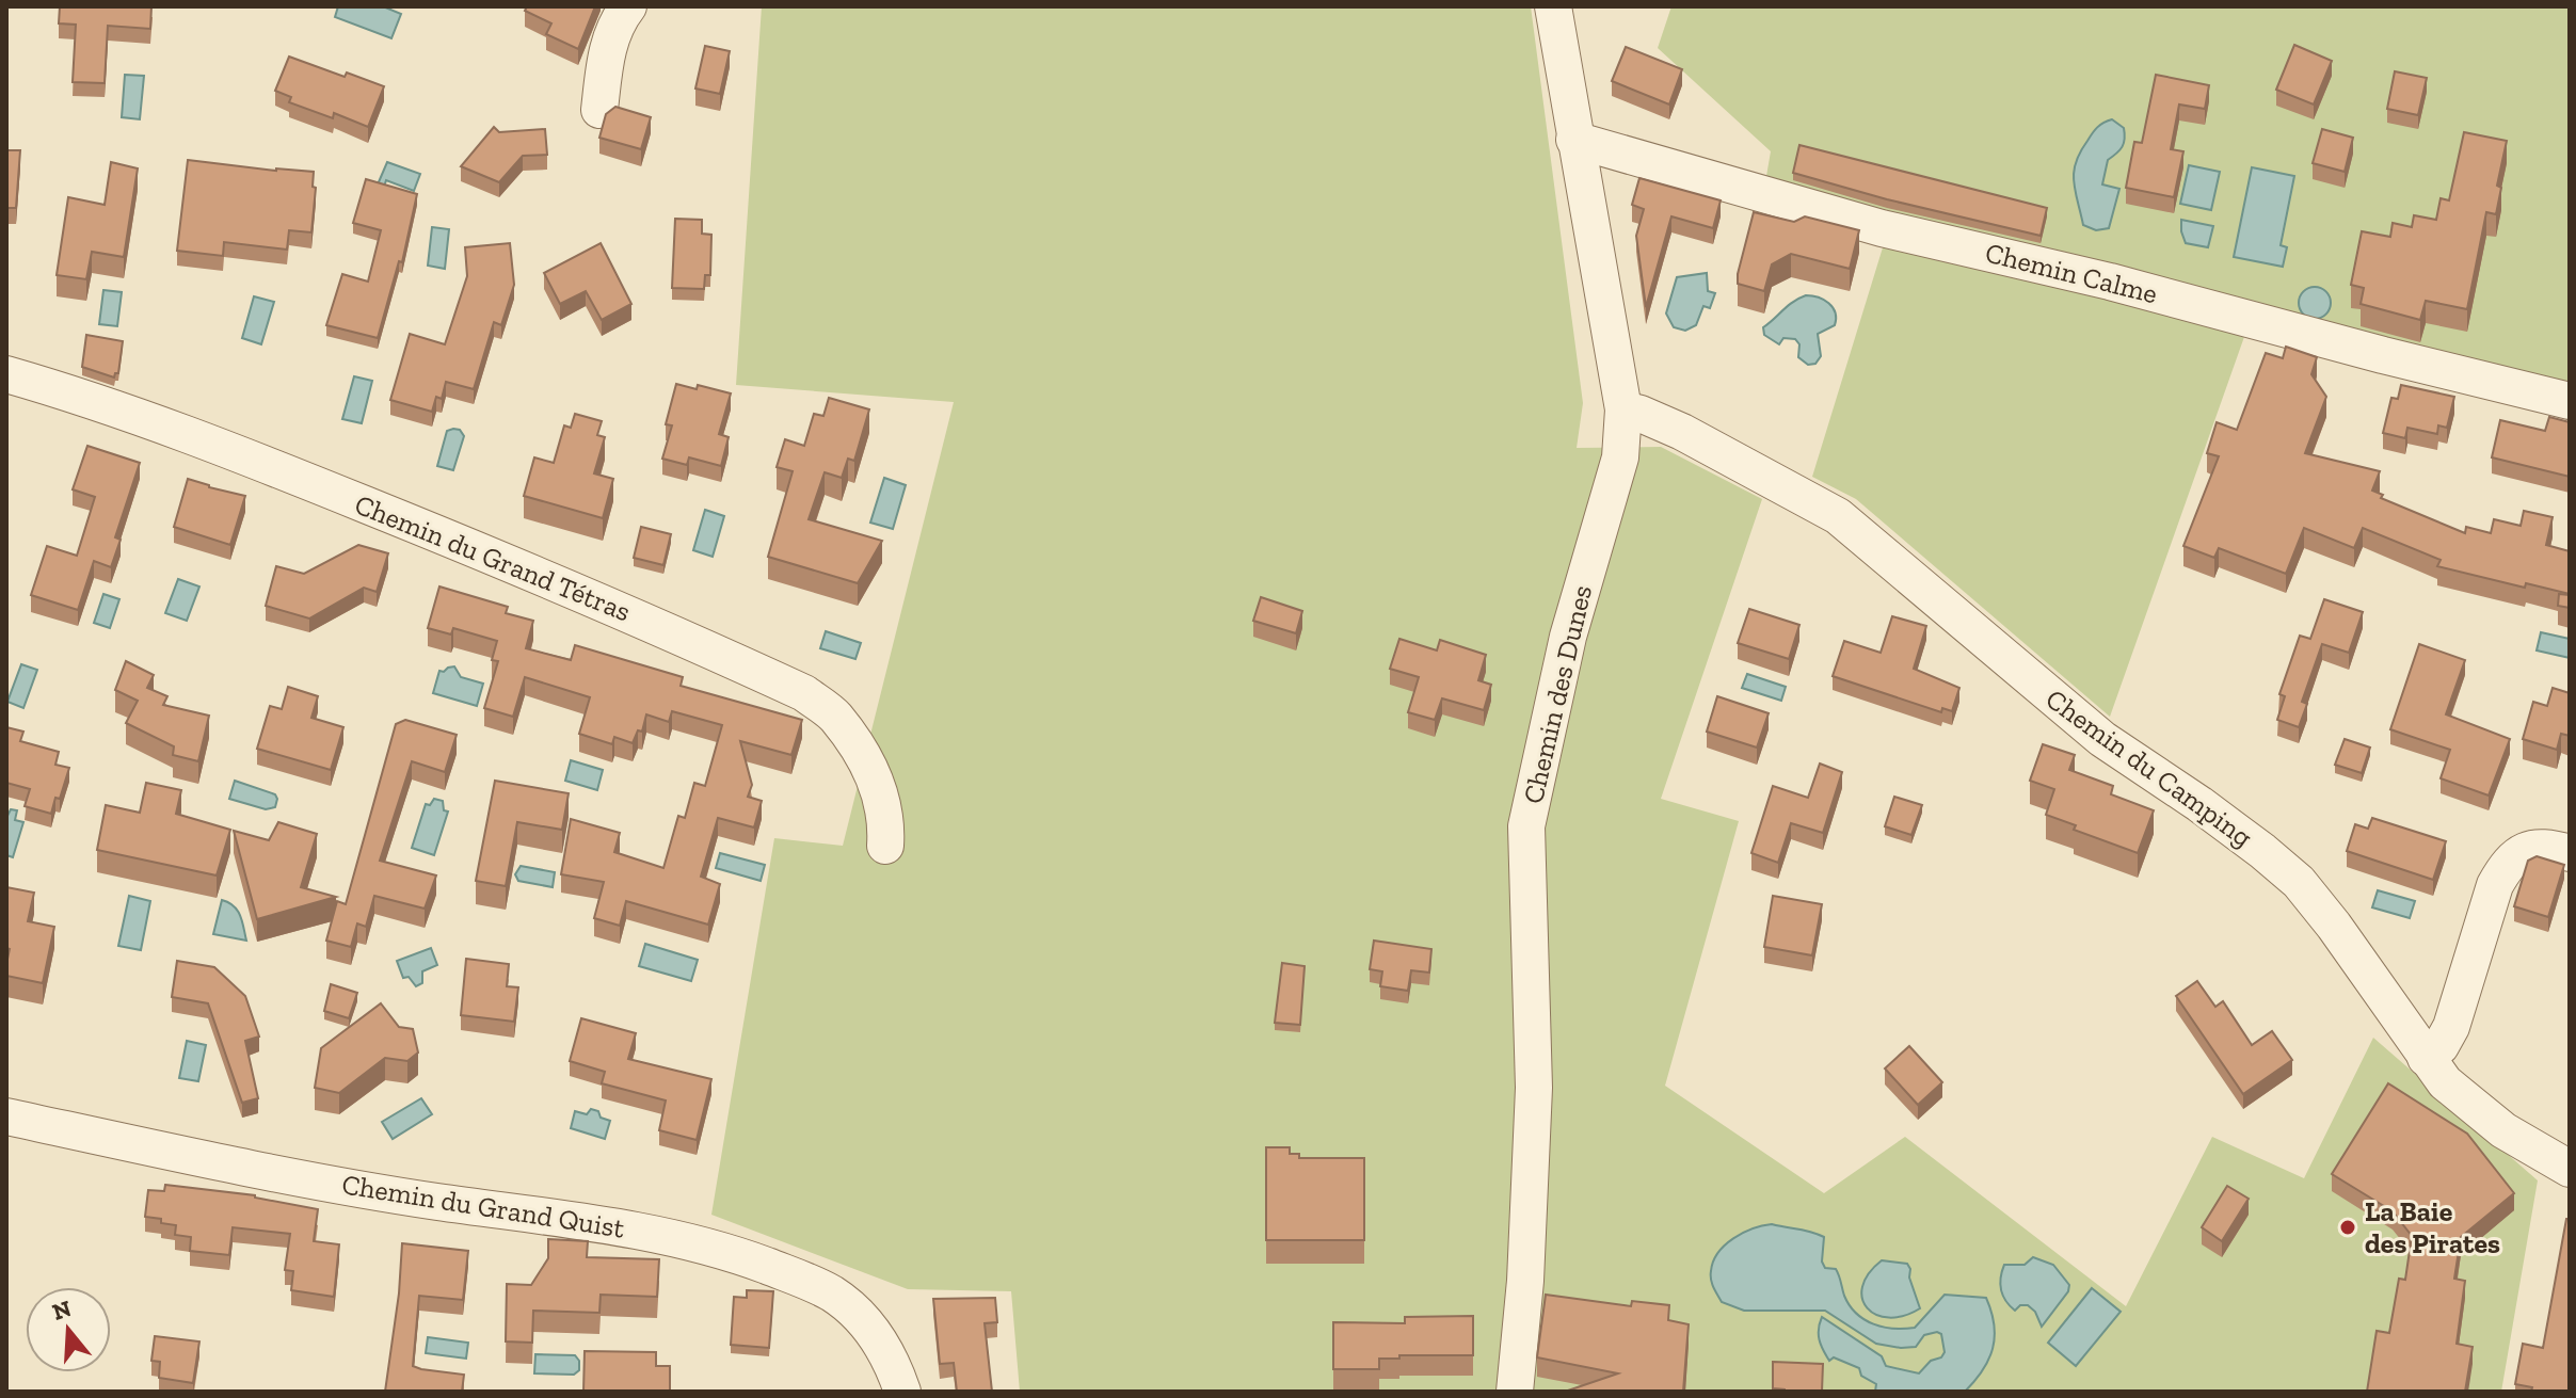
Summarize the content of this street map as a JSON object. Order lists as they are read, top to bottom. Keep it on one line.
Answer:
{"streets":{"street":["Chemin Calme","Chemin du Grand Tétras","Chemin des Dunes","Chemin du Camping","Chemin du Grand Quist"]},"crossings":[["Chemin Calme","Chemin des Dunes"],["Chemin des Dunes","Chemin du Camping"]],"places":["La Baie des Pirates"],"north":"top"}
